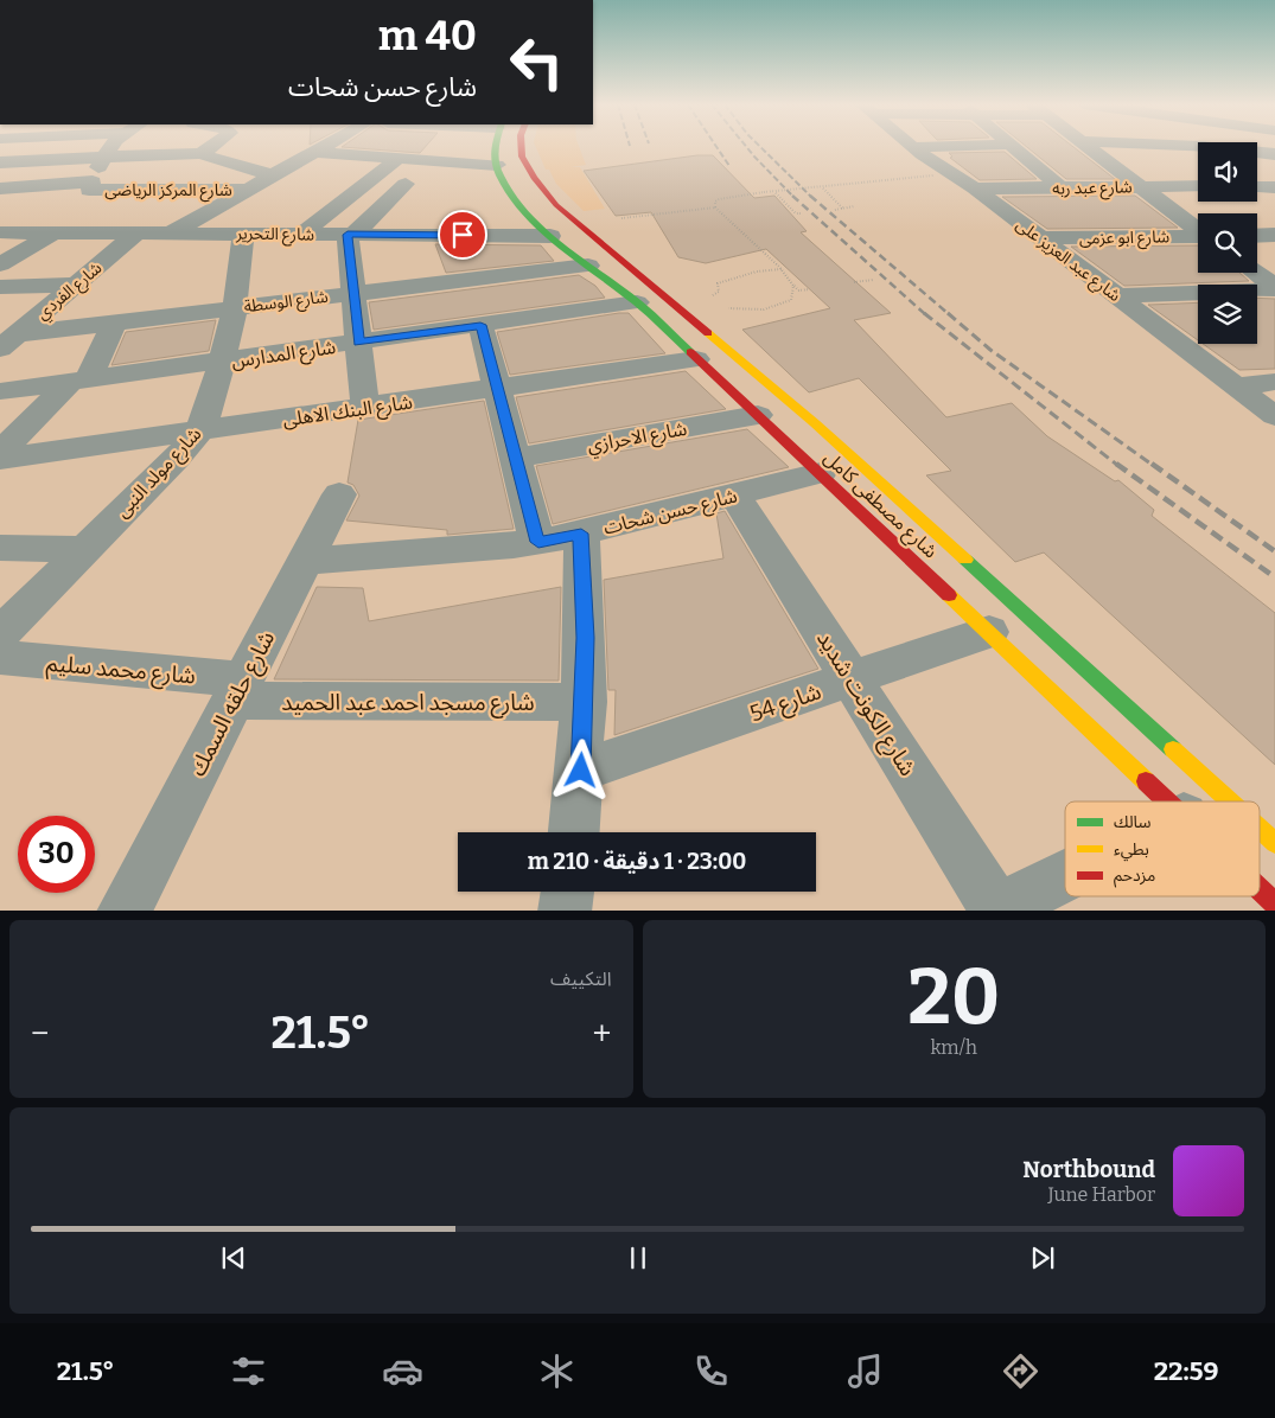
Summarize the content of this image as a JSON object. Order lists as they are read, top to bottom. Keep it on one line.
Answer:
{"streets":{"main road":["شارع مصطفى كامل"],"street":["شارع عبد ربه","شارع المركز الرياضى","شارع التحرير","شارع ابو عزمى","شارع عبد العزيز على","شارع الفردي","شارع الوسطة","شارع المدارس","شارع البنك الاهلى","شارع الاحرازي","شارع مولد النبى","شارع حسن شحات","شارع محمد سليم","شارع مسجد احمد عبد الحميد","شارع 54","شارع حلقه السمك","شارع الكونت شديد"]},"crossings":[["شارع عبد ربه","شارع عبد العزيز على"],["شارع المركز الرياضى","شارع التحرير"],["شارع التحرير","شارع الفردي"],["شارع التحرير","شارع مولد النبى"],["شارع التحرير","شارع مصطفى كامل"],["شارع ابو عزمى","شارع عبد العزيز على"],["شارع الفردي","شارع الوسطة"],["شارع الوسطة","شارع مولد النبى"],["شارع الوسطة","شارع مصطفى كامل"],["شارع المدارس","شارع مولد النبى"],["شارع المدارس","شارع مصطفى كامل"],["شارع البنك الاهلى","شارع مولد النبى"],["شارع البنك الاهلى","شارع مصطفى كامل"],["شارع الاحرازي","شارع مصطفى كامل"],["شارع مصطفى كامل","شارع حسن شحات"],["شارع مصطفى كامل","شارع 54"],["شارع حسن شحات","شارع حلقه السمك"],["شارع حسن شحات","شارع الكونت شديد"],["شارع محمد سليم","شارع مسجد احمد عبد الحميد"],["شارع محمد سليم","شارع حلقه السمك"],["شارع مسجد احمد عبد الحميد","شارع حلقه السمك"],["شارع 54","شارع الكونت شديد"]],"legend":["سالك","بطيء","مزدحم"],"page":{"turn":["40 m","شارع حسن شحات"],"limit":"30","trip":"23:00 · 1 دقيقة · 210 m","tile":[["20","km/h"],"التكييف"],"heat":["−","21.5°","+"],"song":["Northbound","June Harbor"],"tabs":["22:59","21.5°"]}}
